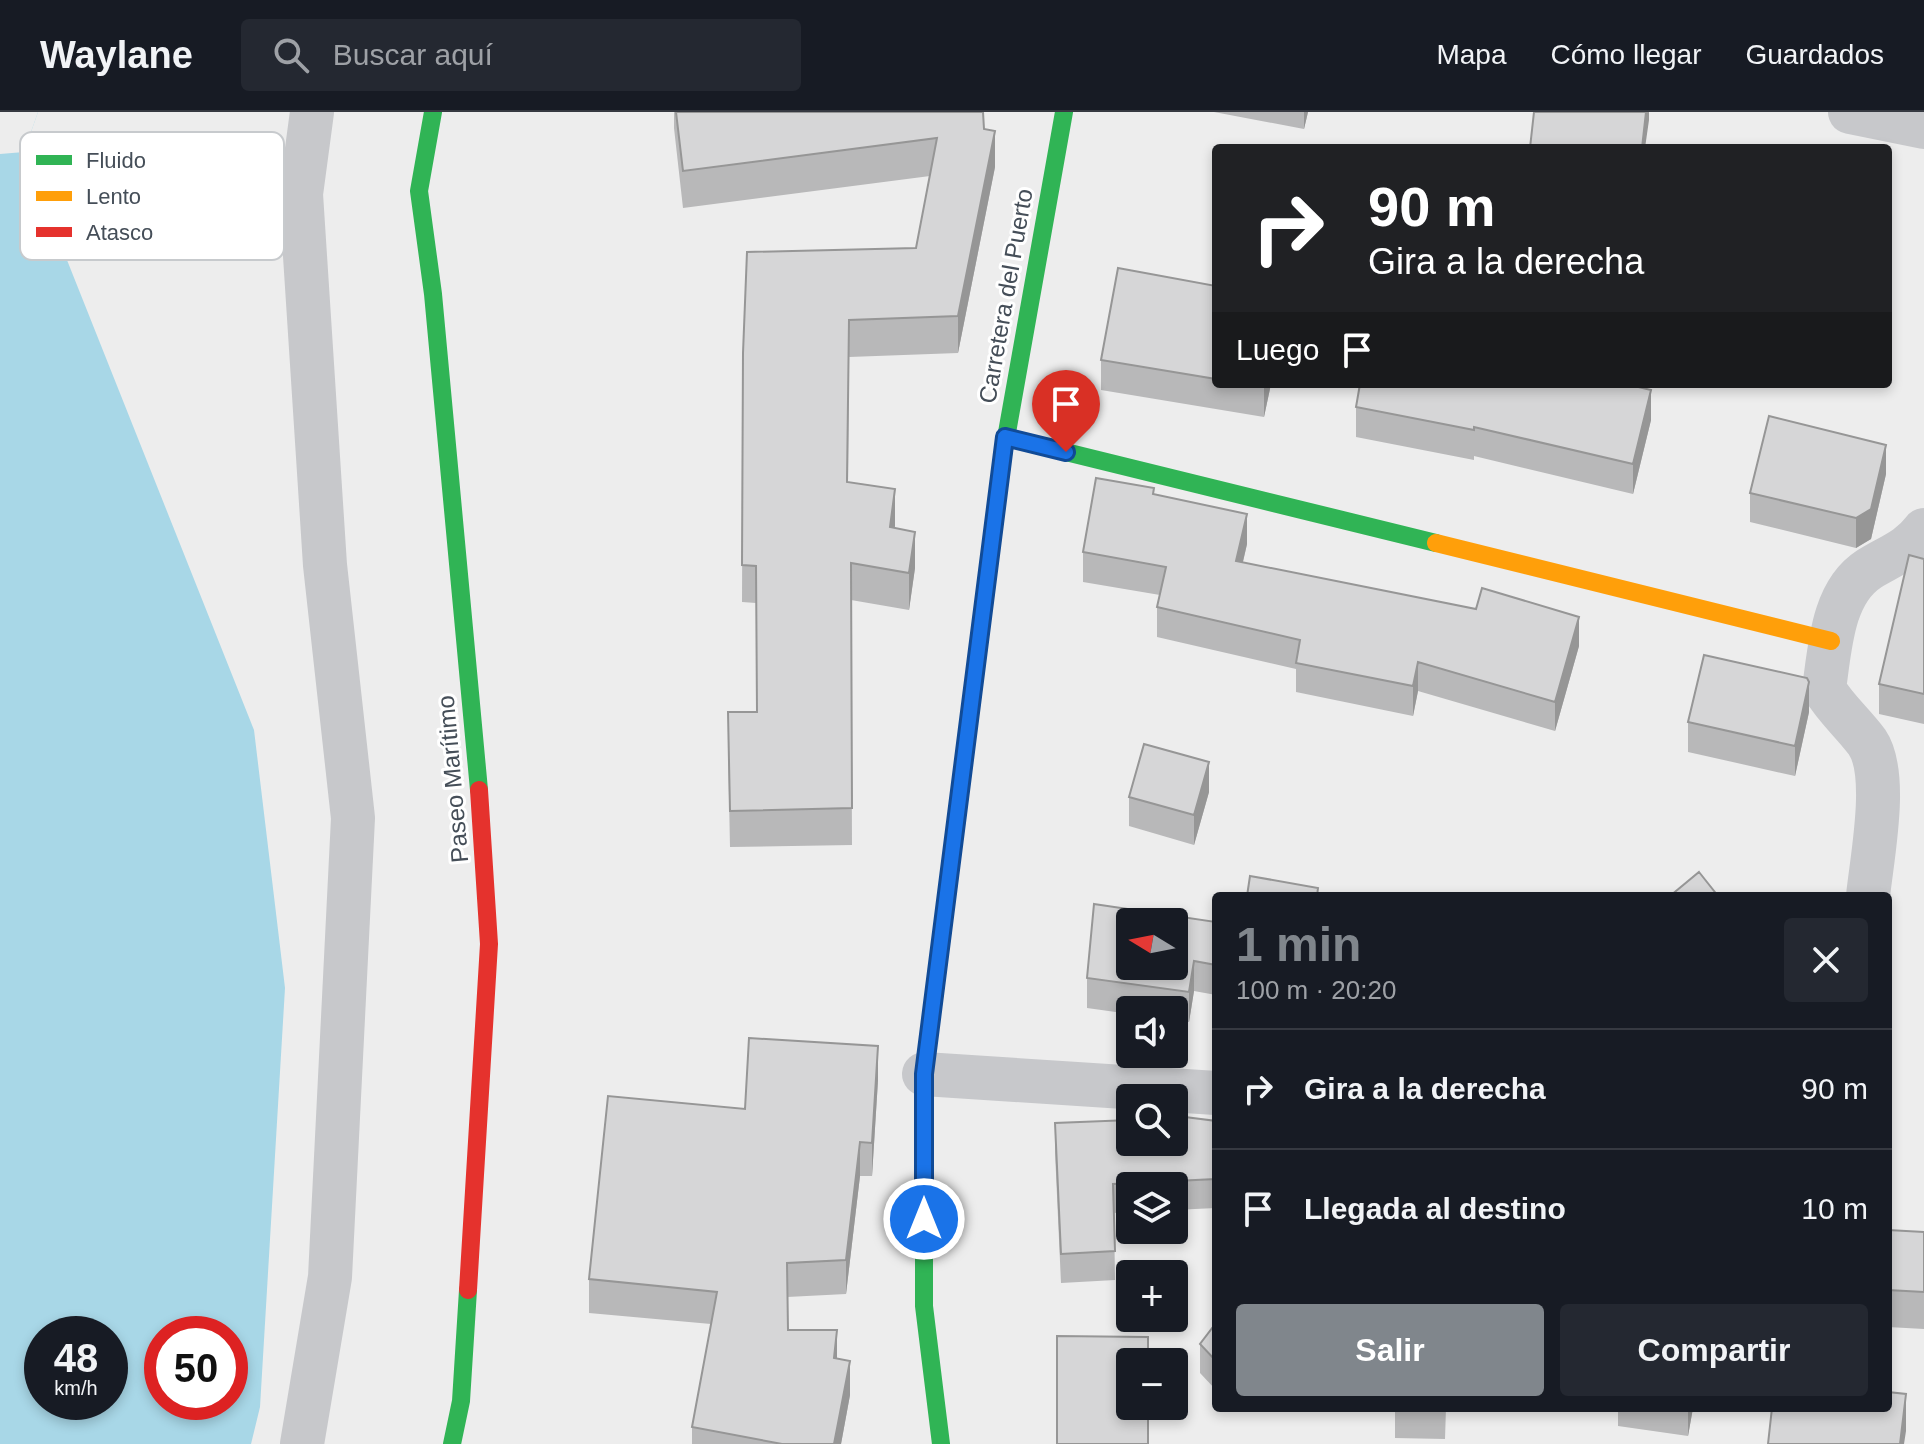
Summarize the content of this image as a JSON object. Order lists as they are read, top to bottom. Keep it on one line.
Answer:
{"streets":{"street":["Carretera del Puerto","Paseo Marítimo"]},"legend":["Fluido","Lento","Atasco"],"north":"left","page":{"header":"Waylane","search":"Buscar aquí","nav":["Mapa","Cómo llegar","Guardados"],"turn":["90 m","Gira a la derecha"],"then":"Luego","heading":["1 min","100 m · 20:20"],"map_buttons":["+","−"],"list":[{"name":"Gira a la derecha","value":"90 m"},{"name":"Llegada al destino","value":"10 m"}],"buttons":["Salir","Compartir"],"speed":"48 km/h","limit":"50"}}
